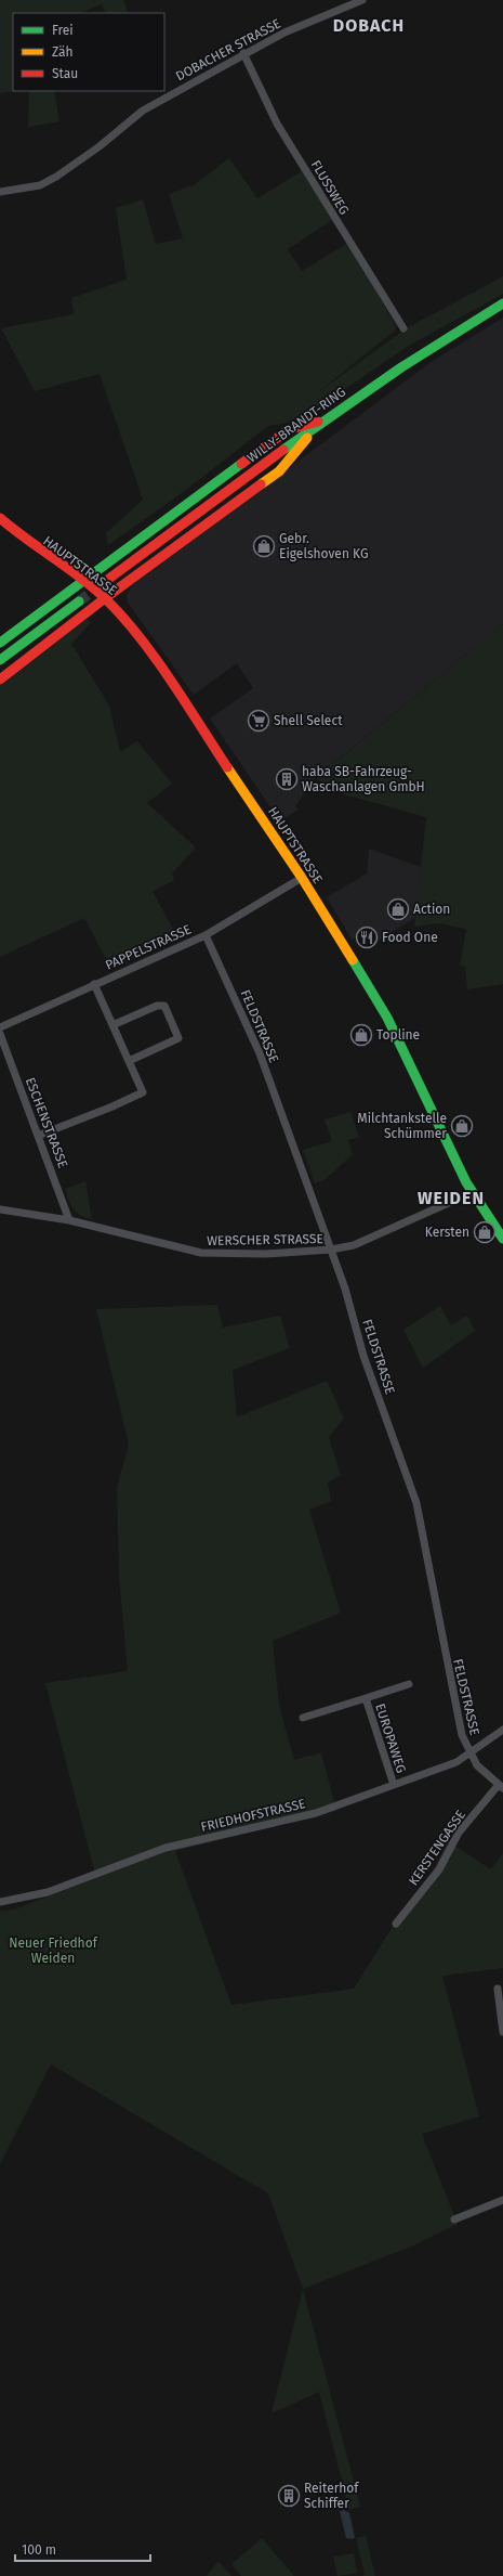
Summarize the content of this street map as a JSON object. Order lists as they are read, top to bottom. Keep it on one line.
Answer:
{"streets":{"main road":["WILLY-BRANDT-RING","HAUPTSTRASSE"],"street":["DOBACHER STRASSE","FLUSSWEG","PAPPELSTRASSE","FELDSTRASSE","ESCHENSTRASSE","WERSCHER STRASSE","EUROPAWEG","FRIEDHOFSTRASSE","KERSTENGASSE"]},"crossings":[["DOBACHER STRASSE","FLUSSWEG"],["HAUPTSTRASSE","PAPPELSTRASSE"],["HAUPTSTRASSE","WERSCHER STRASSE"],["PAPPELSTRASSE","FELDSTRASSE"],["FELDSTRASSE","WERSCHER STRASSE"],["FELDSTRASSE","FRIEDHOFSTRASSE"],["FELDSTRASSE","KERSTENGASSE"],["ESCHENSTRASSE","WERSCHER STRASSE"],["EUROPAWEG","FRIEDHOFSTRASSE"]],"districts":["DOBACH","WEIDEN"],"parks":["Neuer Friedhof Weiden"],"places":{"shop":["Gebr. Eigelshoven KG","Action","Topline","Milchtankstelle Schümmer","Kersten"],"supermarket":["Shell Select"],"building":["haba SB-Fahrzeug- Waschanlagen GmbH","Reiterhof Schiffer"],"restaurant":["Food One"]},"legend":["Frei","Zäh","Stau"],"scale_bar":"100 m"}
